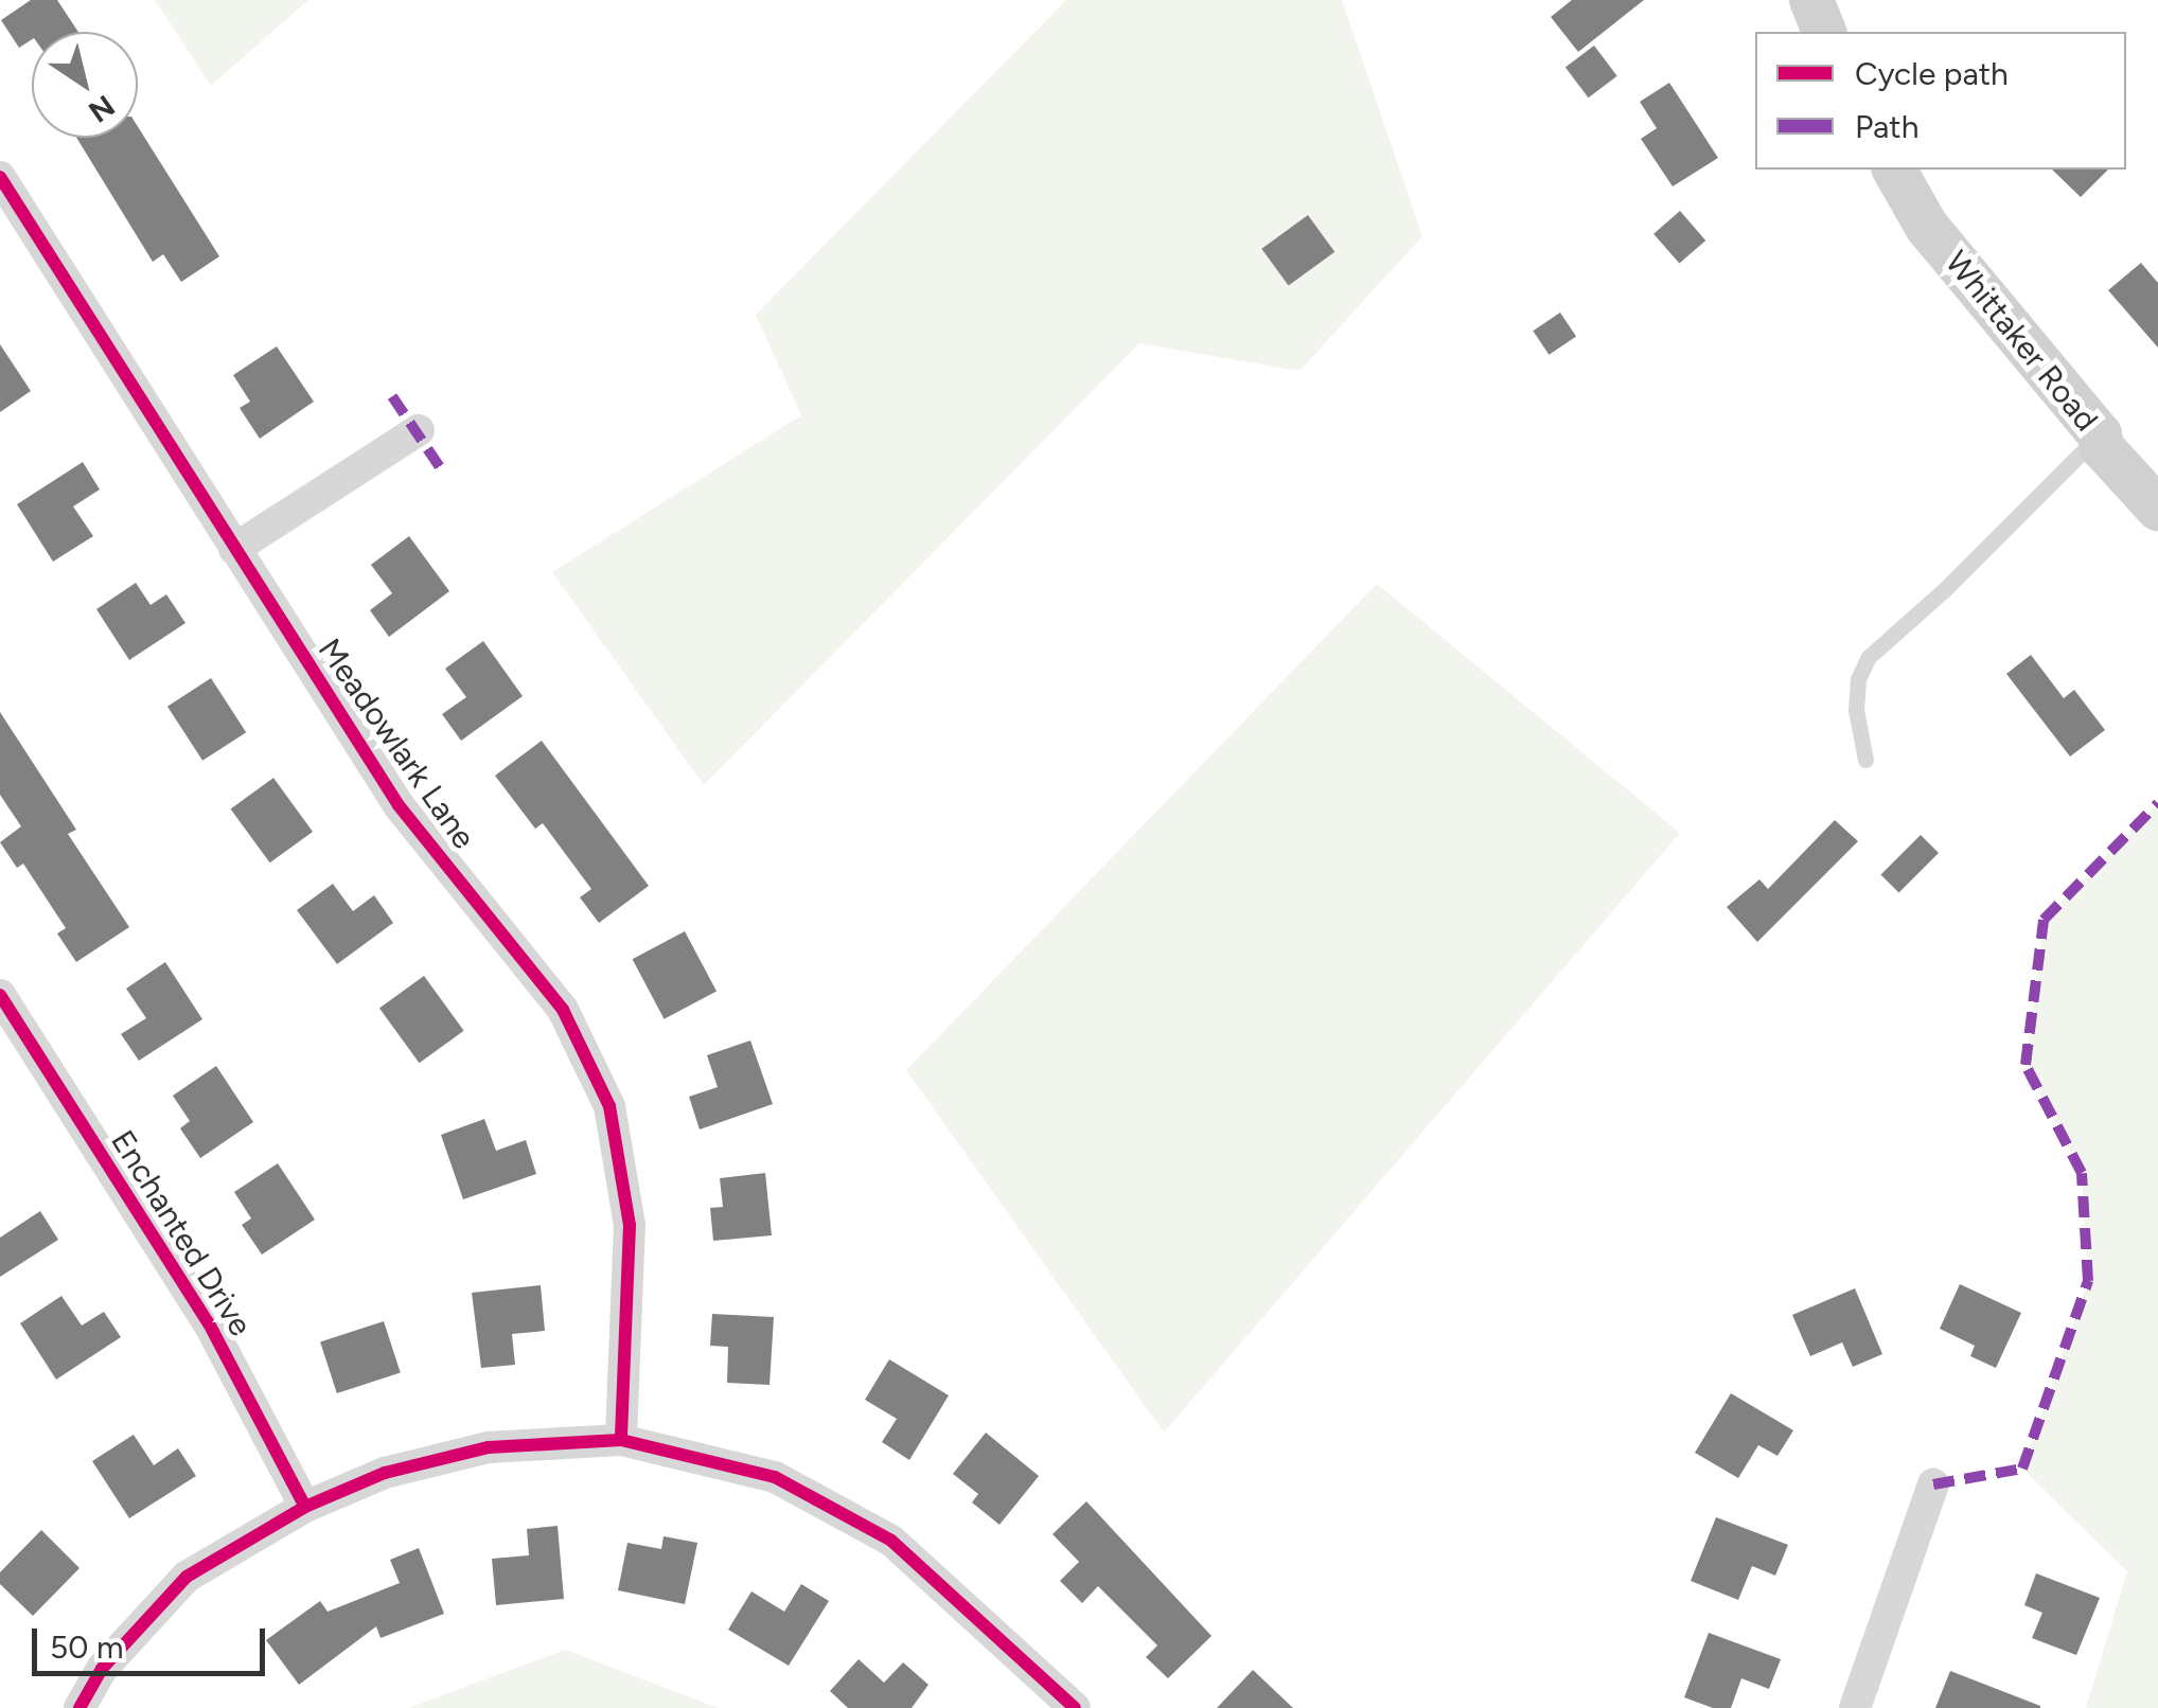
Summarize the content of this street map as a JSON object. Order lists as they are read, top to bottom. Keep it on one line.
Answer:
{"streets":{"main road":["Whittaker Road"],"street":["Meadowlark Lane","Enchanted Drive"]},"legend":["Cycle path","Path"],"scale_bar":"50 m","north":"bottom right"}
